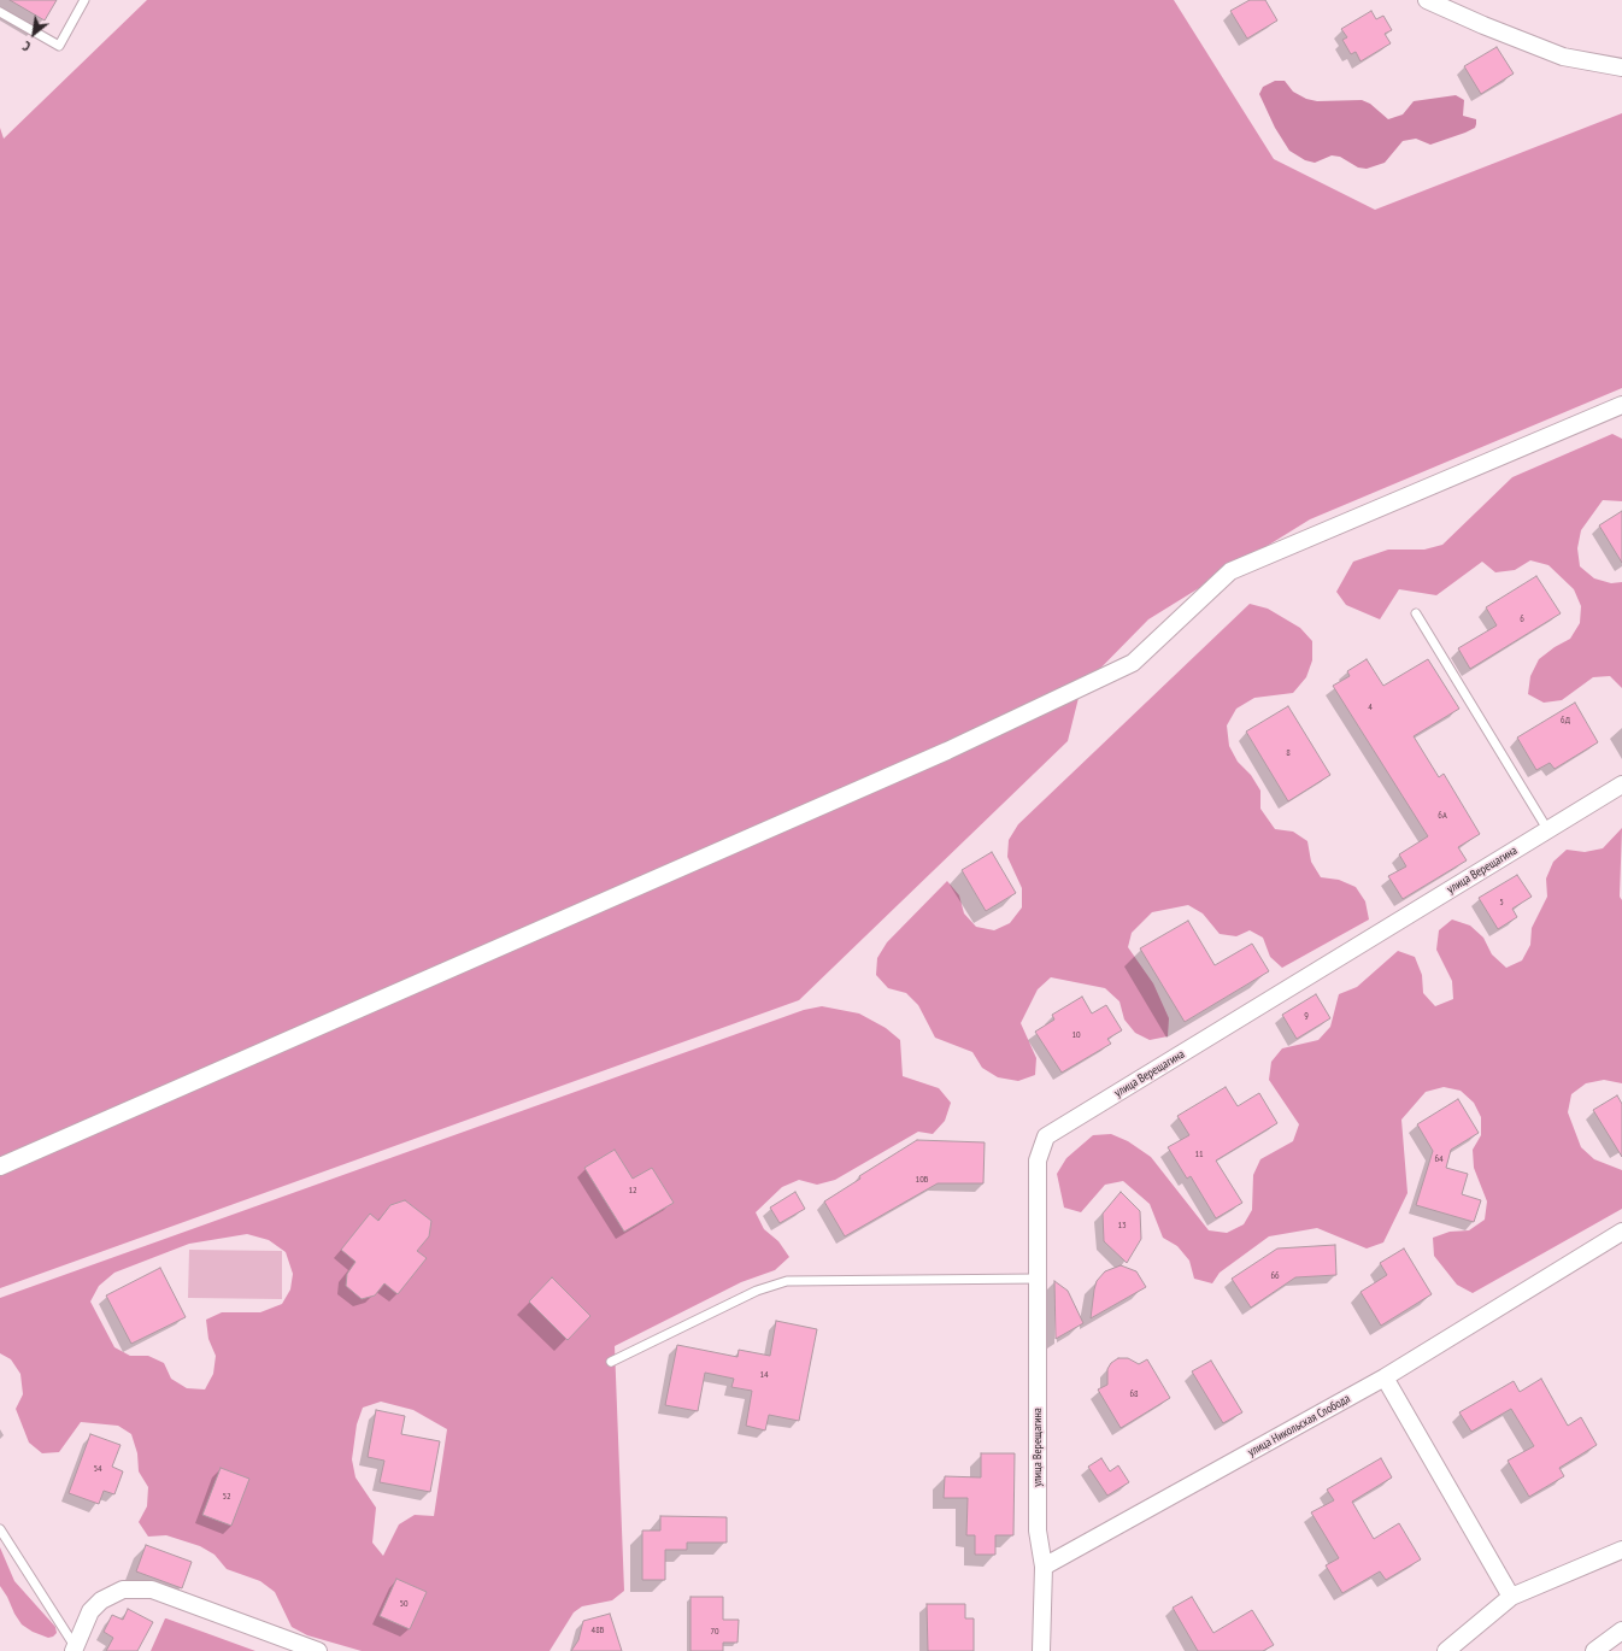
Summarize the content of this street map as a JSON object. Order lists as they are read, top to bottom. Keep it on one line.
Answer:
{"streets":{"street":["улица Верещагина","улица Никольская Слобода"]},"crossings":[["улица Верещагина","улица Никольская Слобода"]],"house_numbers":["6","4","6Д","8","6А","5","9","10","11","64","10Б","12","13","66","14","68","54","52","50","48Б","70"],"north":"bottom left"}
